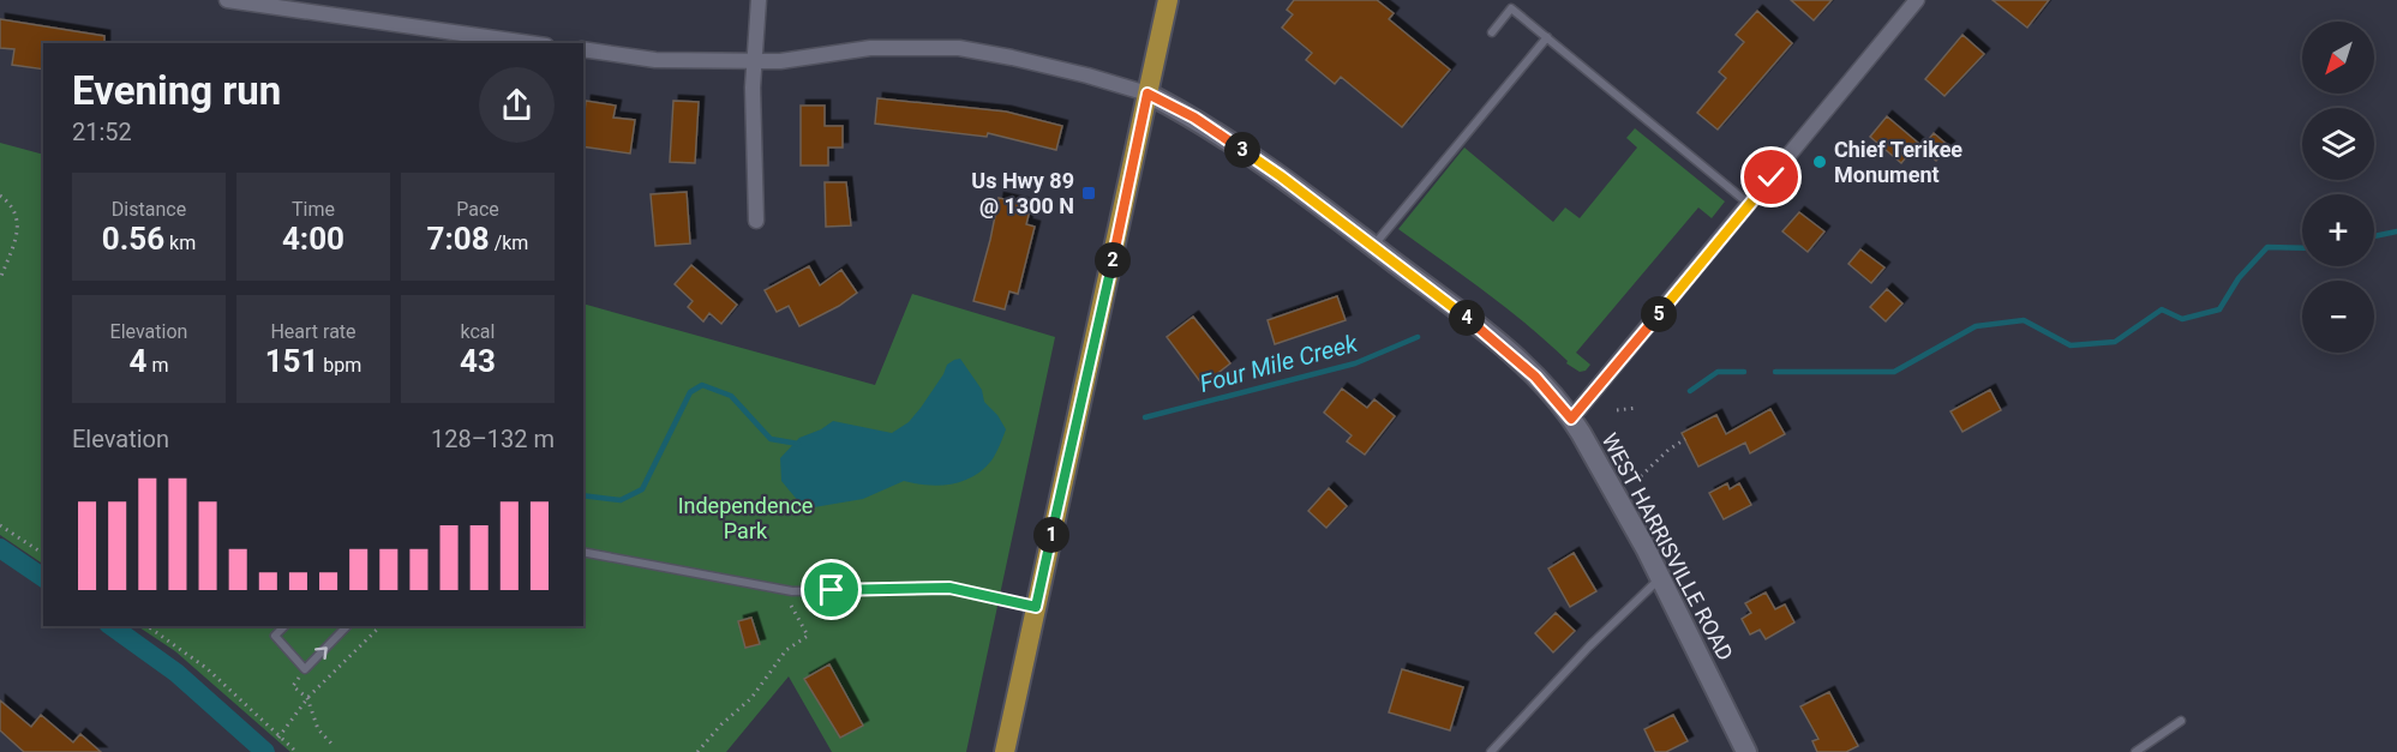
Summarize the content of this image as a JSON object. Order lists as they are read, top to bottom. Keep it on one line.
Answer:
{"streets":{"main road":["WEST HARRISVILLE ROAD"]},"water":["Four Mile Creek"],"parks":["Independence Park"],"places":{"other":["Chief Terikee Monument"],"transit":["Us Hwy 89 @ 1300 N"]},"north":"bottom left","page":{"map_buttons":["+","−"],"heading":["Evening run","21:52"],"pins":["3","2","5","4","1"],"stats":[["Distance","0.56 km"],["Time","4:00"],["Pace","7:08 /km"],["Elevation","4 m"],["Heart rate","151 bpm"],["kcal","43"]],"chart":["Elevation","128–132 m"]}}
